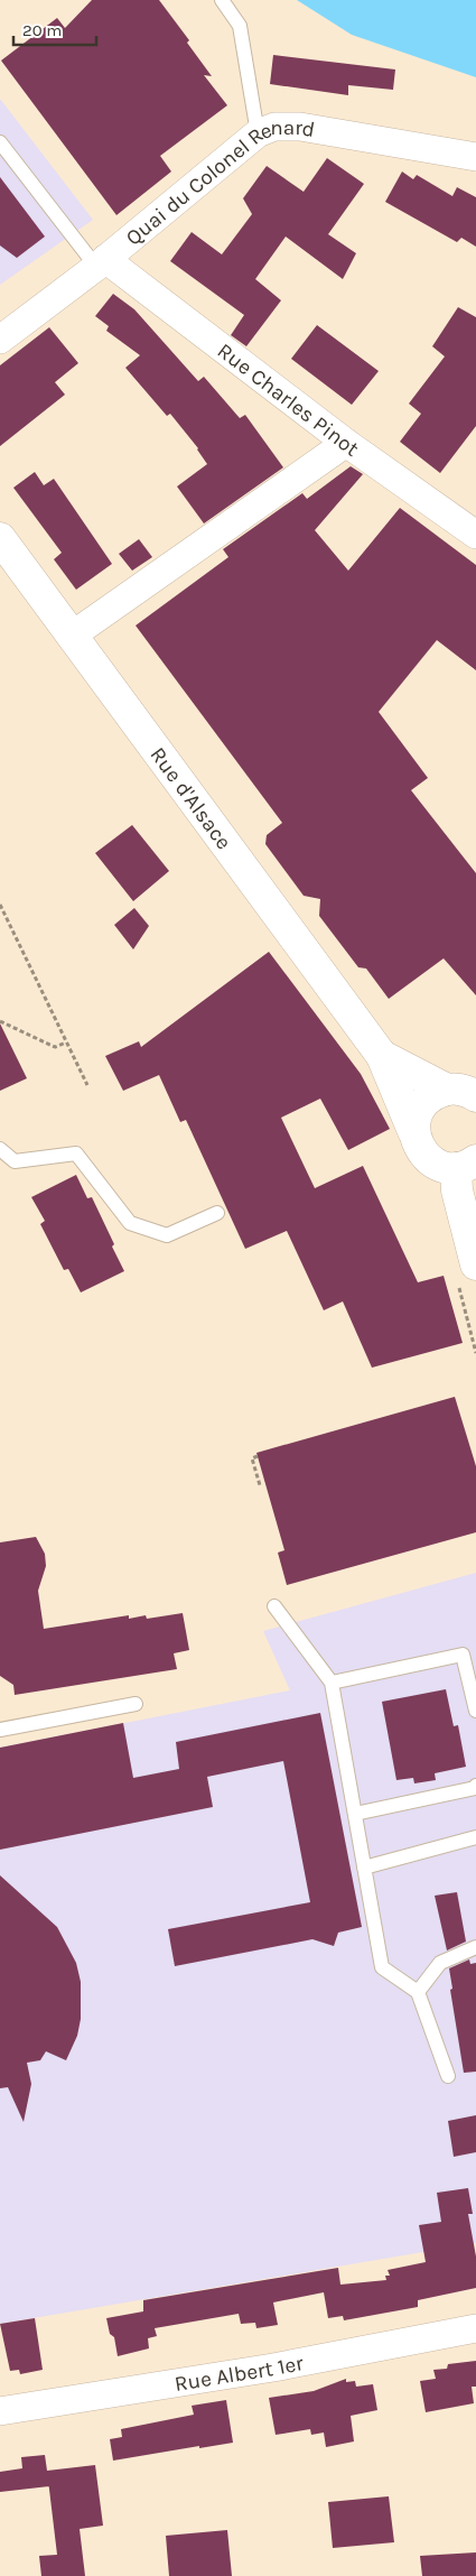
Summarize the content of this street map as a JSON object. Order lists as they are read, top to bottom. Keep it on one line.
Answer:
{"streets":{"main road":["Rue d'Alsace"],"street":["Quai du Colonel Renard","Rue Charles Pinot","Rue Albert 1er"]},"crossings":[["Quai du Colonel Renard","Rue Charles Pinot"]],"scale_bar":"20 m"}
